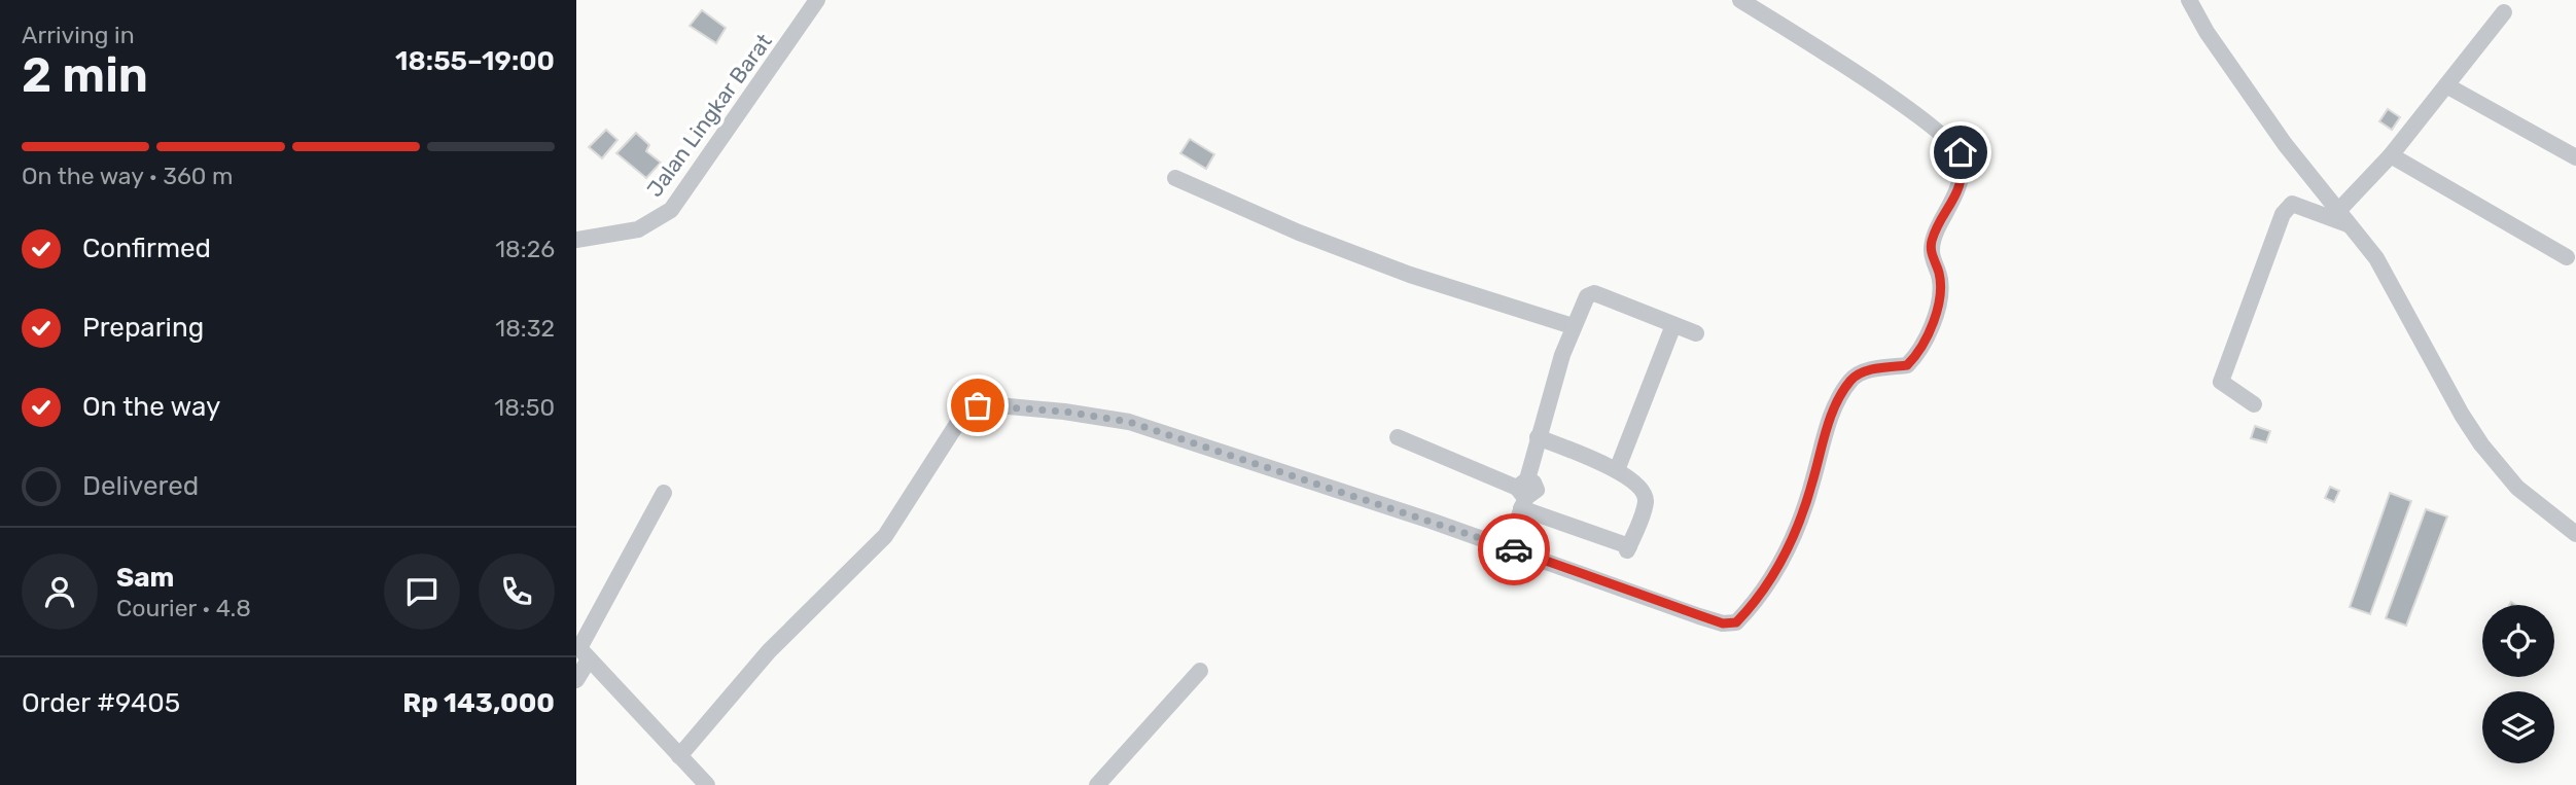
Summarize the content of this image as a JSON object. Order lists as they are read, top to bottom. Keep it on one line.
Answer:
{"streets":{"street":["Jalan Lingkar Barat"]},"page":{"heading":["2 min","Arriving in","18:55–19:00"],"panel":["Sam","Courier · 4.8","Order #9405","Rp 143,000"],"bar":"On the way · 360 m","list":[["Confirmed","18:26"],["Preparing","18:32"],["On the way","18:50"],"Delivered"]}}
